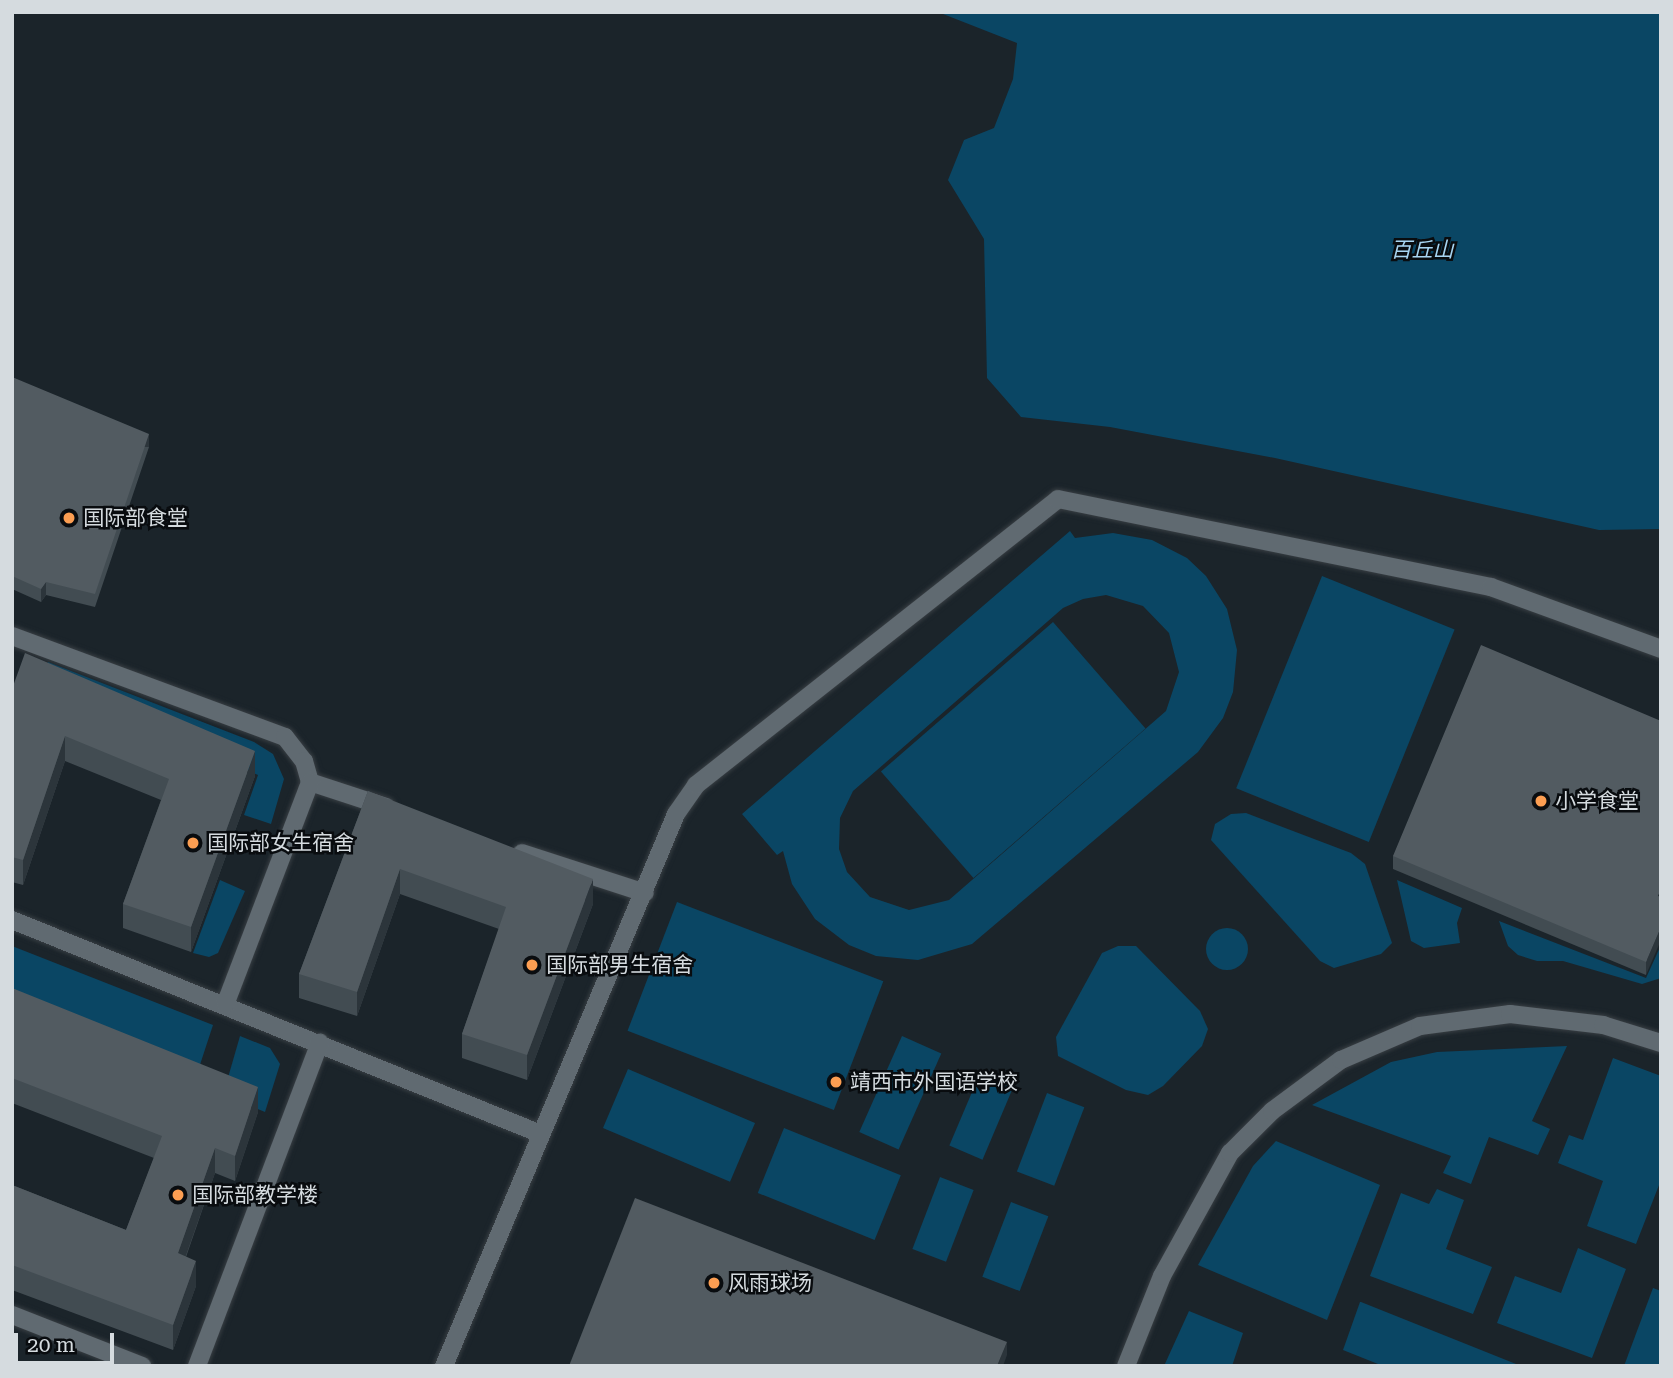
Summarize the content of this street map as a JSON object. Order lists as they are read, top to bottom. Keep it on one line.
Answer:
{"parks":["百丘山"],"places":["国际部食堂","小学食堂","国际部女生宿舍","国际部男生宿舍","靖西市外国语学校","国际部教学楼","风雨球场"],"scale_bar":"20 m"}
